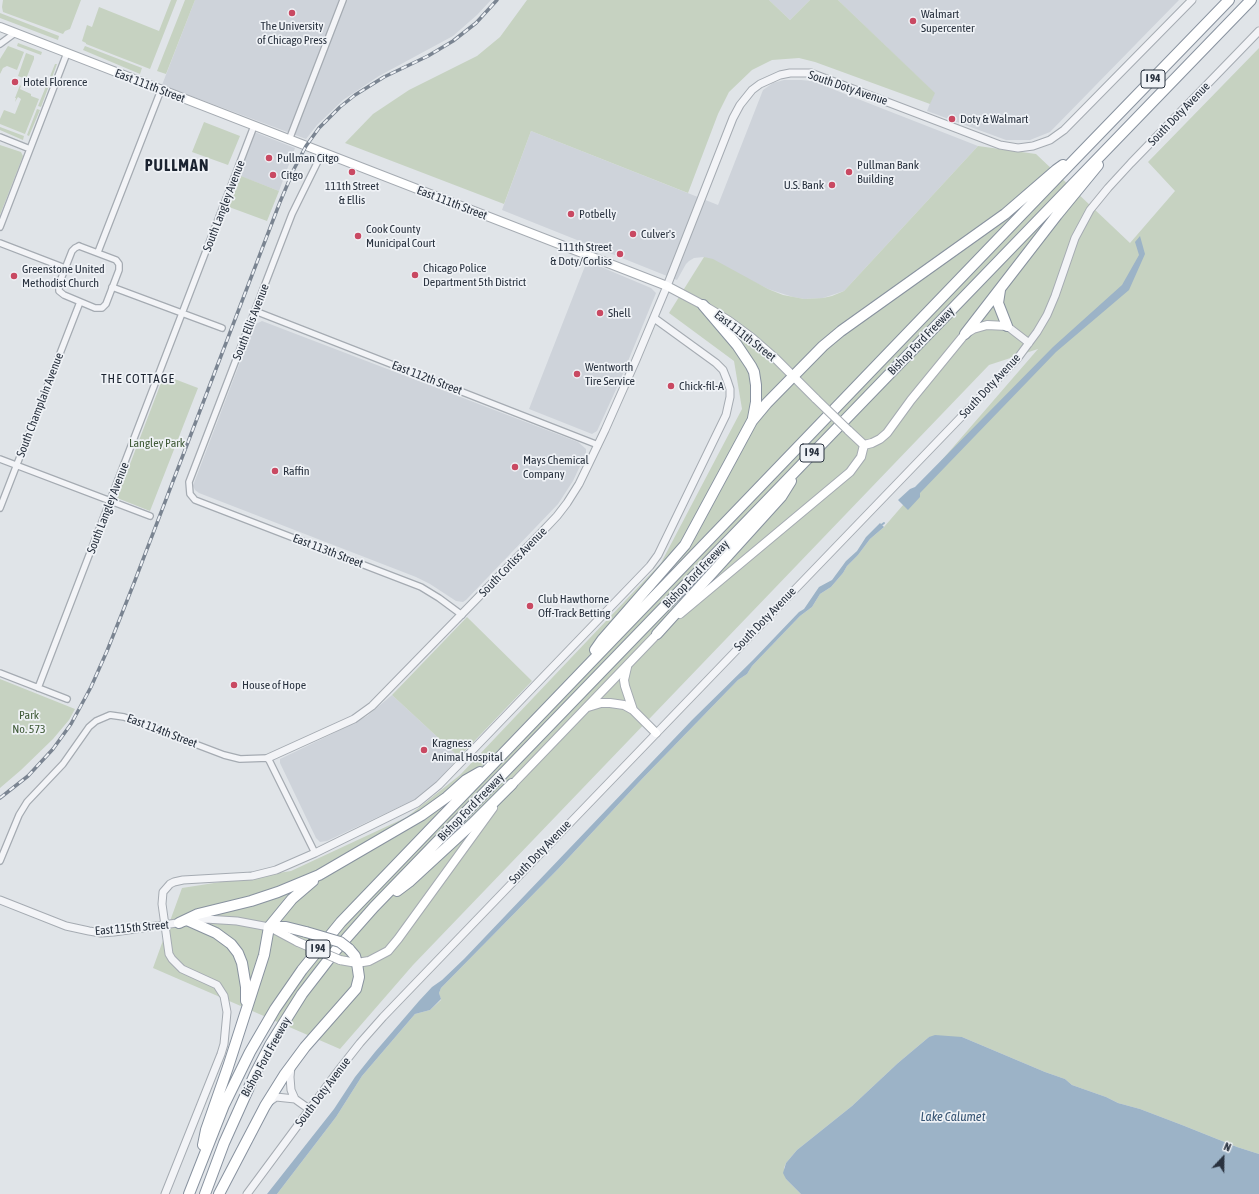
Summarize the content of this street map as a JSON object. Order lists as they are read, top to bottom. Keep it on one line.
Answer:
{"streets":{"highway":["I 94","Bishop Ford Freeway"],"main road":["East 111th Street"],"street":["South Doty Avenue","South Langley Avenue","South Ellis Avenue","East 112th Street","South Champlain Avenue","East 113th Street","South Corliss Avenue","East 114th Street","East 115th Street"]},"crossings":[["East 111th Street","South Doty Avenue"],["East 111th Street","South Langley Avenue"],["East 111th Street","South Ellis Avenue"],["East 111th Street","South Corliss Avenue"],["South Doty Avenue","South Corliss Avenue"],["South Ellis Avenue","East 112th Street"],["South Ellis Avenue","East 113th Street"],["East 112th Street","South Corliss Avenue"],["East 113th Street","South Corliss Avenue"],["South Corliss Avenue","East 114th Street"]],"districts":["PULLMAN","THE COTTAGE"],"water":["Lake Calumet"],"parks":["Langley Park","Park No. 573"],"places":["The University of Chicago Press","Walmart Supercenter","Hotel Florence","Doty & Walmart","Pullman Citgo","111th Street & Ellis","Pullman Bank Building","Citgo","U.S. Bank","Potbelly","Culver's","Cook County Municipal Court","111th Street & Doty/Corliss","Chicago Police Department 5th District","Greenstone United Methodist Church","Shell","Wentworth Tire Service","Chick-fil-A","Mays Chemical Company","Raffin","Club Hawthorne Off-Track Betting","House of Hope","Kragness Animal Hospital"],"north":"top"}
